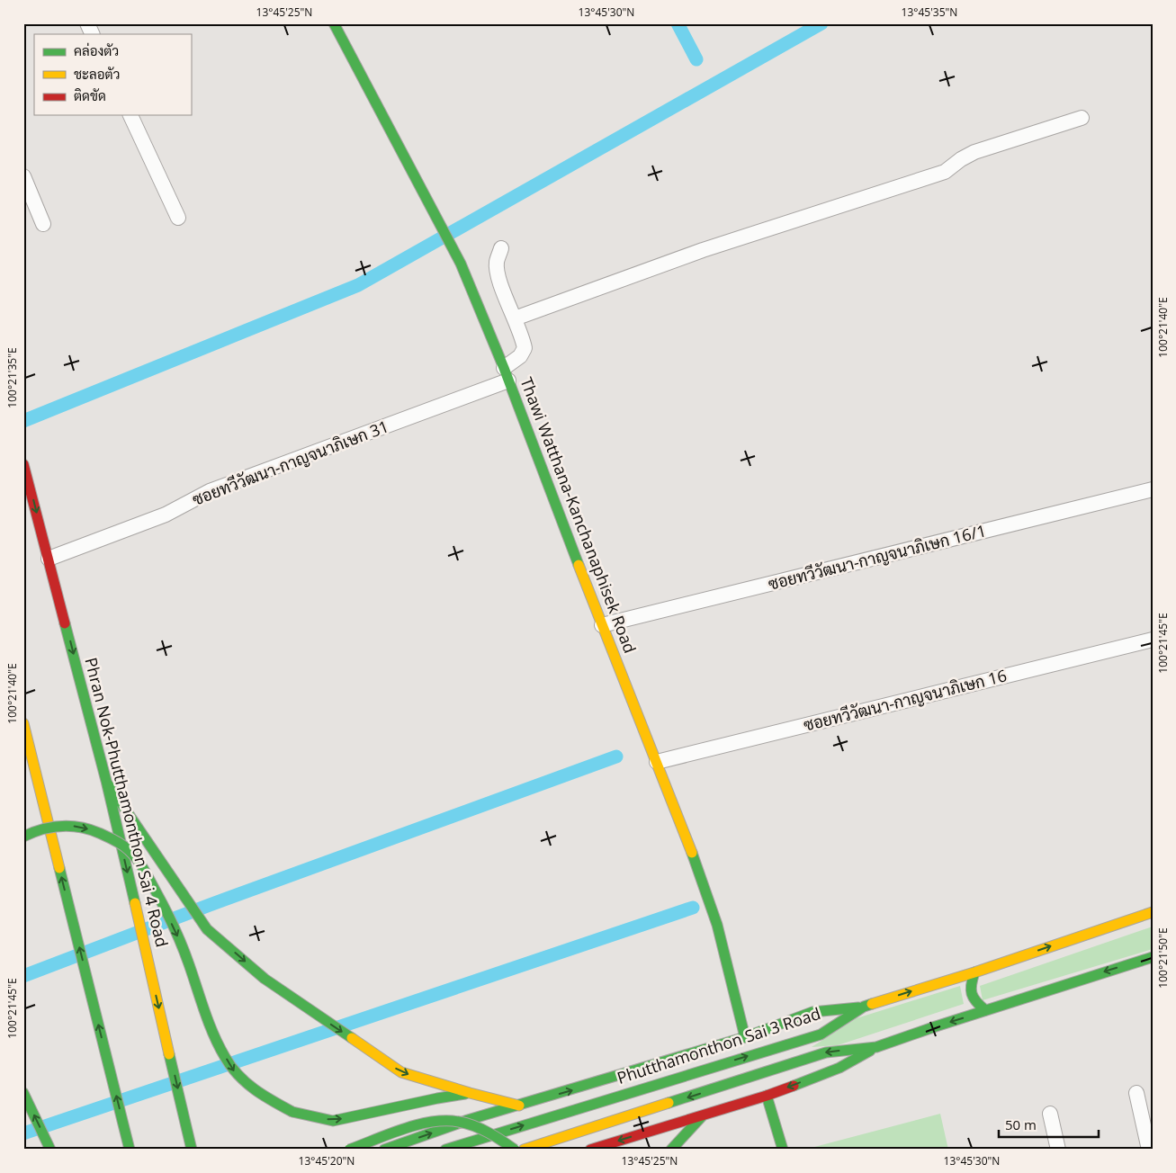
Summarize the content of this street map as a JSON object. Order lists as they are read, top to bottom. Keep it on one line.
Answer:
{"streets":{"main road":["Thawi Watthana-Kanchanaphisek Road","Phran Nok-Phutthamonthon Sai 4 Road","Phutthamonthon Sai 3 Road"],"street":["ซอยทวีวัฒนา-กาญจนาภิเษก 31","ซอยทวีวัฒนา-กาญจนาภิเษก 16/1","ซอยทวีวัฒนา-กาญจนาภิเษก 16"]},"crossings":[["ซอยทวีวัฒนา-กาญจนาภิเษก 31","Thawi Watthana-Kanchanaphisek Road"],["ซอยทวีวัฒนา-กาญจนาภิเษก 31","Phran Nok-Phutthamonthon Sai 4 Road"],["Thawi Watthana-Kanchanaphisek Road","ซอยทวีวัฒนา-กาญจนาภิเษก 16/1"],["Thawi Watthana-Kanchanaphisek Road","ซอยทวีวัฒนา-กาญจนาภิเษก 16"]],"legend":["คล่องตัว","ชะลอตัว","ติดขัด"],"scale_bar":"50 m","coordinates":["13°45'25\"N","13°45'30\"N","13°45'35\"N","100°21'40\"E","100°21'35\"E","100°21'45\"E","100°21'50\"E","13°45'20\"N"]}
